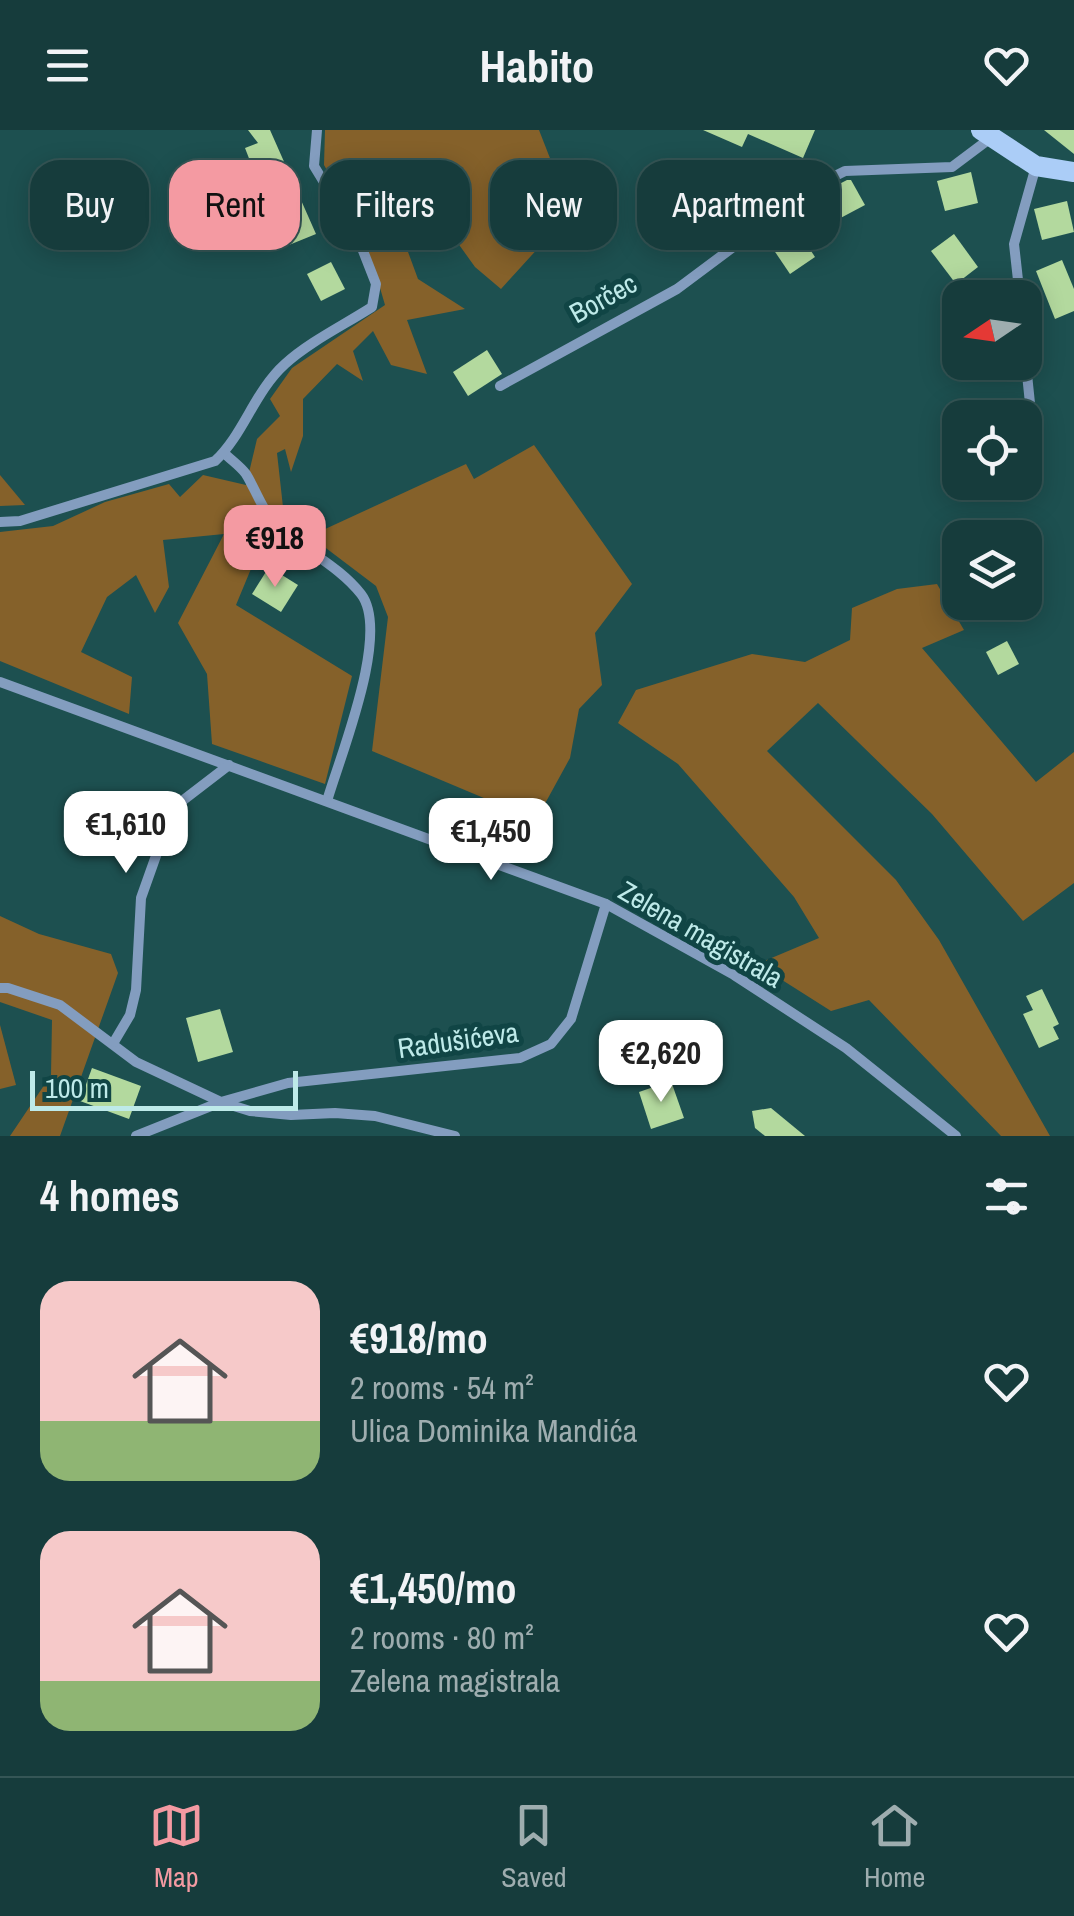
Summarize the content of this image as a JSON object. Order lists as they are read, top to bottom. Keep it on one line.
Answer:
{"streets":{"street":["Borčec","Zelena magistrala","Radušićeva"]},"crossings":[["Zelena magistrala","Radušićeva"]],"scale_bar":"100 m","north":"left","page":{"header":"Habito","chip":["Buy","Rent","Filters","New","Apartment"],"price":["€918","€1,610","€1,450","€2,620"],"scale":"100 m","heading":"4 homes","list":[{"name":"€918/mo","note":"2 rooms · 54 m² · Ulica Dominika Mandića"},{"name":"€1,450/mo","note":"2 rooms · 80 m² · Zelena magistrala"}],"tabs":["Map","Saved","Home"]}}
